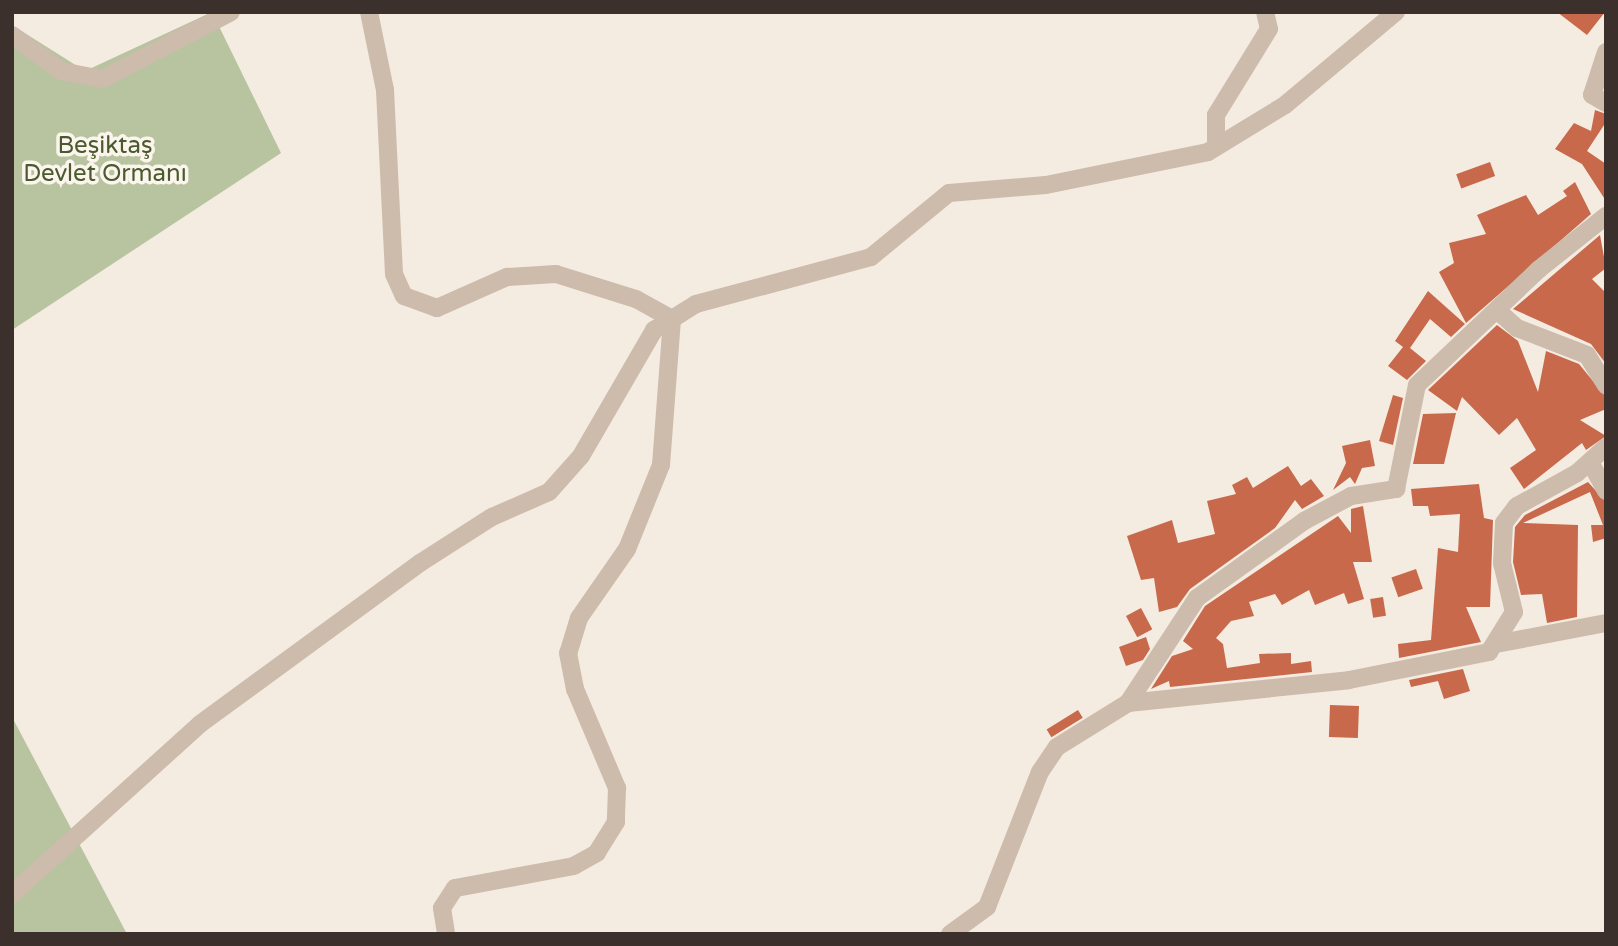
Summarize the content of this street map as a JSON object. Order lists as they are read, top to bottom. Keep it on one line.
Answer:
{"parks":["Beşiktaş Devlet Ormanı"]}
